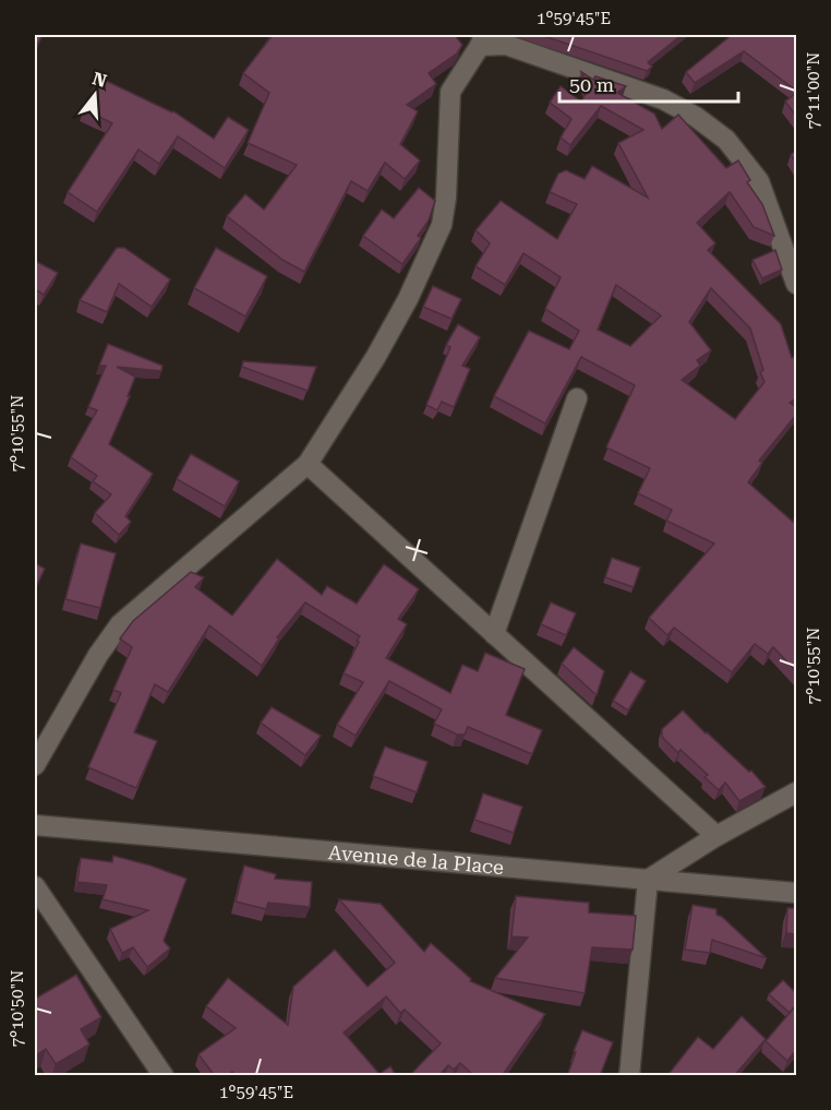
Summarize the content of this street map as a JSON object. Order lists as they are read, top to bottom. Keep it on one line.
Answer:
{"streets":{"street":["Avenue de la Place"]},"scale_bar":"50 m","north":"top","coordinates":["1°59'45\"E","7°11'00\"N","7°10'55\"N","7°10'50\"N"]}
